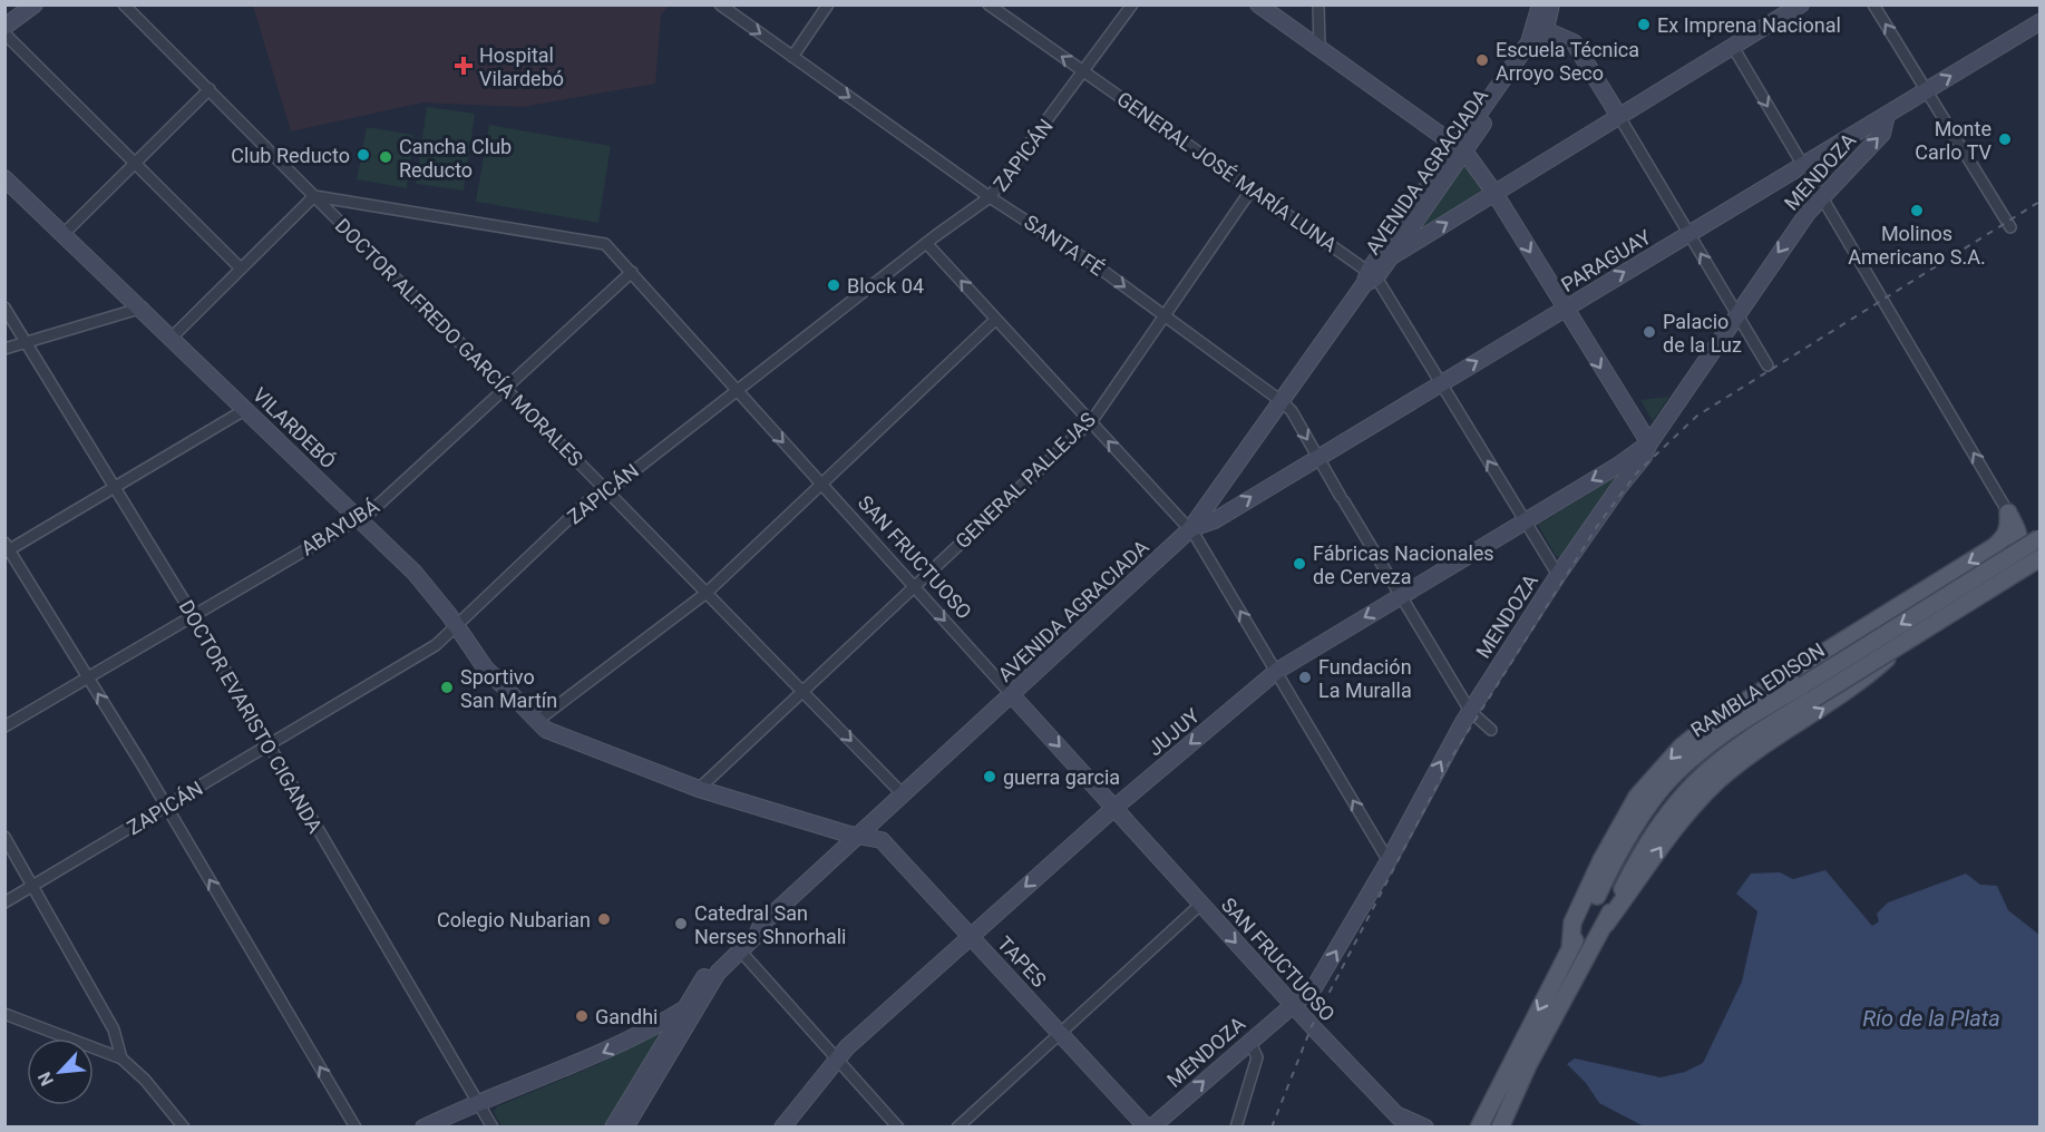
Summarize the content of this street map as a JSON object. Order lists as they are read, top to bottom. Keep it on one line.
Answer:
{"streets":{"main road":["RAMBLA EDISON"],"street":["ZAPICÁN","GENERAL JOSÉ MARÍA LUNA","AVENIDA AGRACIADA","MENDOZA","SANTA FÉ","PARAGUAY","DOCTOR ALFREDO GARCÍA MORALES","VILARDEBÓ","GENERAL PALLEJAS","ABAYUBÁ","SAN FRUCTUOSO","DOCTOR EVARISTO CIGANDA","JUJUY","TAPES"]},"crossings":[["ZAPICÁN","GENERAL JOSÉ MARÍA LUNA"],["ZAPICÁN","SANTA FÉ"],["ZAPICÁN","DOCTOR ALFREDO GARCÍA MORALES"],["ZAPICÁN","VILARDEBÓ"],["ZAPICÁN","SAN FRUCTUOSO"],["ZAPICÁN","DOCTOR EVARISTO CIGANDA"],["GENERAL JOSÉ MARÍA LUNA","AVENIDA AGRACIADA"],["GENERAL JOSÉ MARÍA LUNA","MENDOZA"],["GENERAL JOSÉ MARÍA LUNA","PARAGUAY"],["GENERAL JOSÉ MARÍA LUNA","GENERAL PALLEJAS"],["GENERAL JOSÉ MARÍA LUNA","JUJUY"],["AVENIDA AGRACIADA","SANTA FÉ"],["AVENIDA AGRACIADA","PARAGUAY"],["AVENIDA AGRACIADA","DOCTOR ALFREDO GARCÍA MORALES"],["AVENIDA AGRACIADA","SAN FRUCTUOSO"],["AVENIDA AGRACIADA","TAPES"],["MENDOZA","SANTA FÉ"],["MENDOZA","PARAGUAY"],["MENDOZA","SAN FRUCTUOSO"],["MENDOZA","JUJUY"],["MENDOZA","TAPES"],["SANTA FÉ","PARAGUAY"],["SANTA FÉ","GENERAL PALLEJAS"],["SANTA FÉ","JUJUY"],["DOCTOR ALFREDO GARCÍA MORALES","GENERAL PALLEJAS"],["DOCTOR ALFREDO GARCÍA MORALES","ABAYUBÁ"],["DOCTOR ALFREDO GARCÍA MORALES","SAN FRUCTUOSO"],["VILARDEBÓ","GENERAL PALLEJAS"],["VILARDEBÓ","ABAYUBÁ"],["VILARDEBÓ","TAPES"],["GENERAL PALLEJAS","SAN FRUCTUOSO"],["GENERAL PALLEJAS","TAPES"],["ABAYUBÁ","SAN FRUCTUOSO"],["ABAYUBÁ","DOCTOR EVARISTO CIGANDA"],["SAN FRUCTUOSO","JUJUY"],["JUJUY","TAPES"]],"one_way":["SANTA FÉ","PARAGUAY","SAN FRUCTUOSO","JUJUY"],"water":["Río de la Plata"],"places":{"other":["Ex Imprena Nacional","Escuela Técnica Arroyo Seco","Monte Carlo TV","Club Reducto","Cancha Club Reducto","Molinos Americano S.A.","Block 04","Palacio de la Luz","Fábricas Nacionales de Cerveza","Fundación La Muralla","Sportivo San Martín","guerra garcia","Colegio Nubarian","Catedral San Nerses Shnorhali","Gandhi"],"health":["Hospital Vilardebó"]},"north":"bottom left"}
